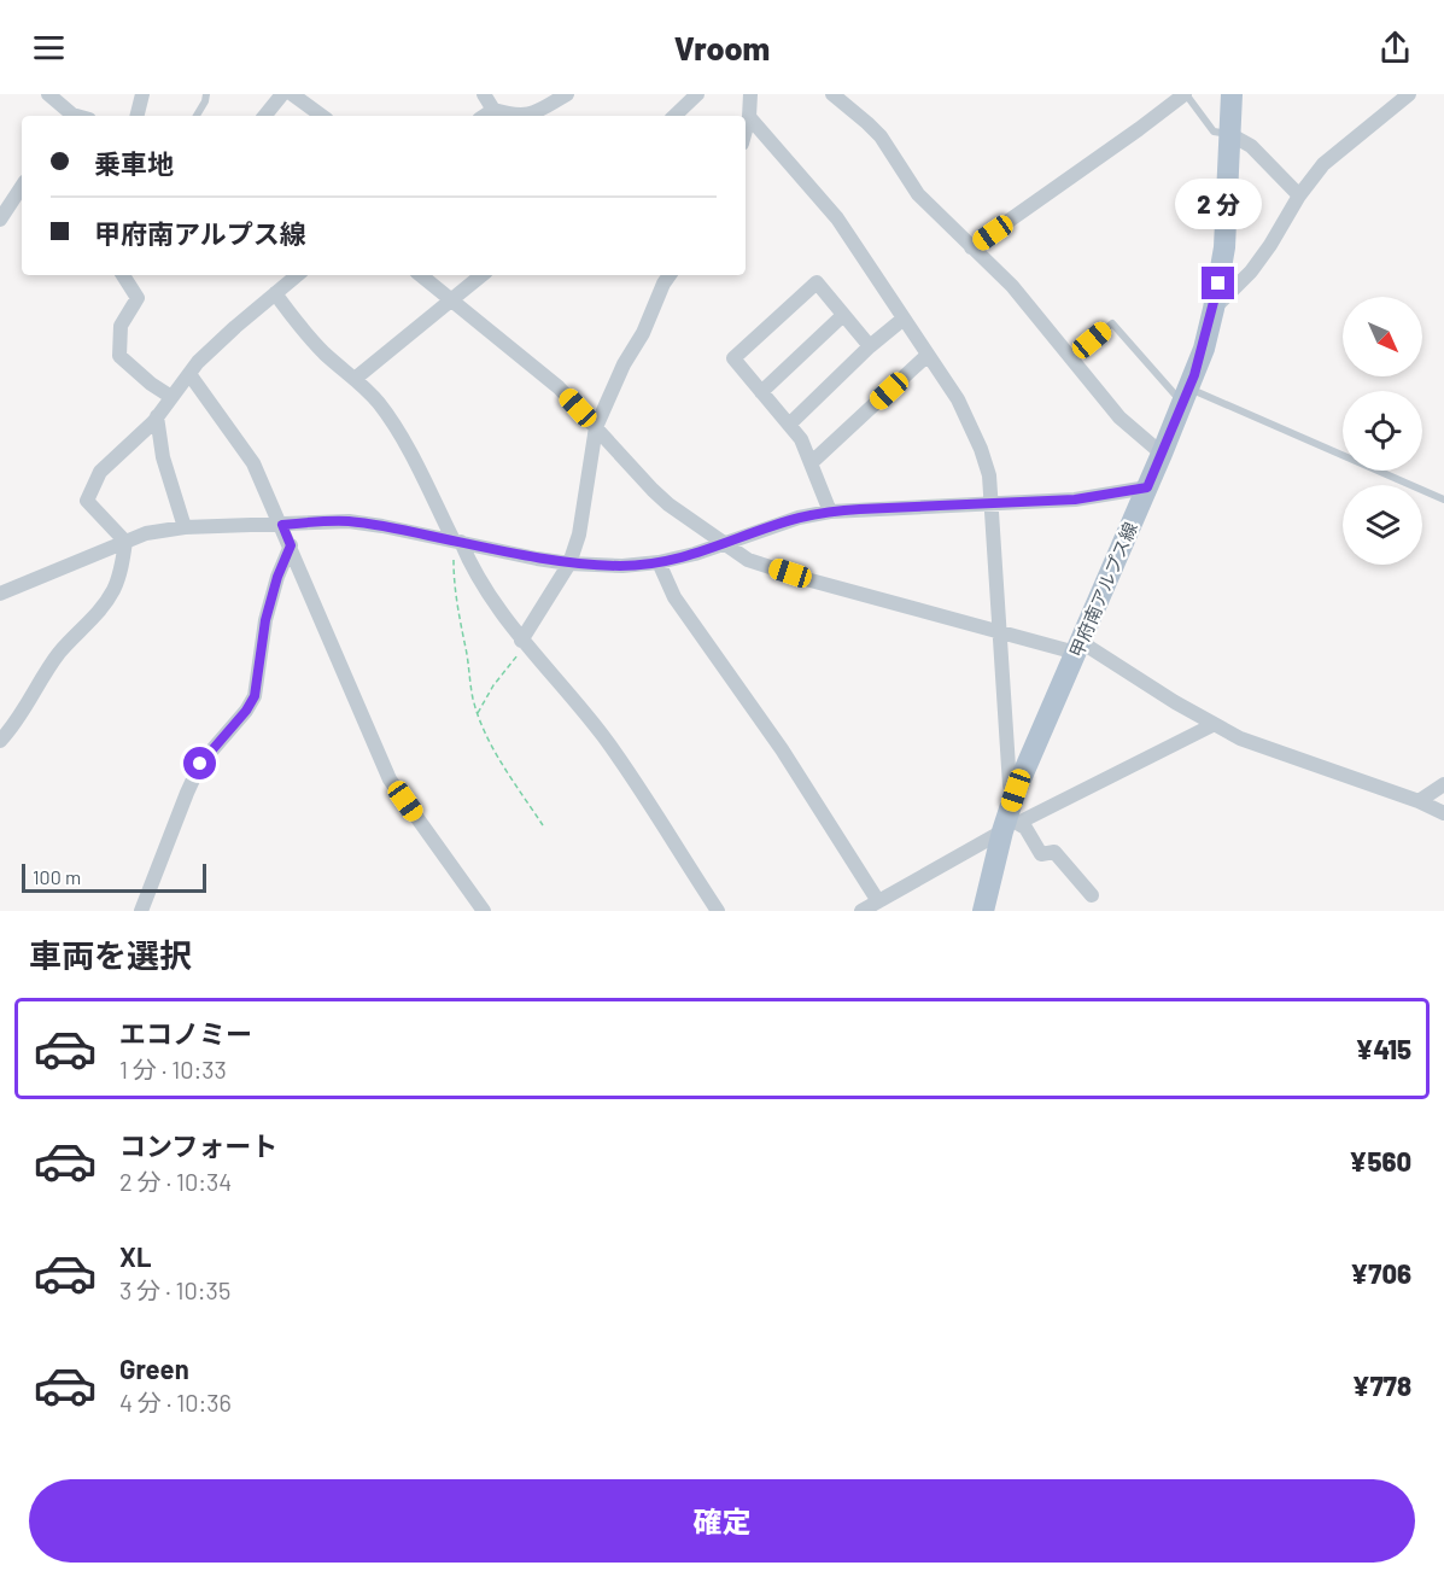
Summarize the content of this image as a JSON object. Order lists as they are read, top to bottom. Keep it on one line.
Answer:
{"streets":{"main road":["甲府南アルプス線"]},"scale_bar":"100 m","north":"bottom right","page":{"header":"Vroom","banner":["乗車地","甲府南アルプス線"],"bubble":"2 分","scale":"100 m","heading":"車両を選択","list":[{"name":"エコノミー","note":"1 分 · 10:33","value":"¥415"},{"name":"コンフォート","note":"2 分 · 10:34","value":"¥560"},{"name":"XL","note":"3 分 · 10:35","value":"¥706"},{"name":"Green","note":"4 分 · 10:36","value":"¥778"}],"buttons":"確定"}}
